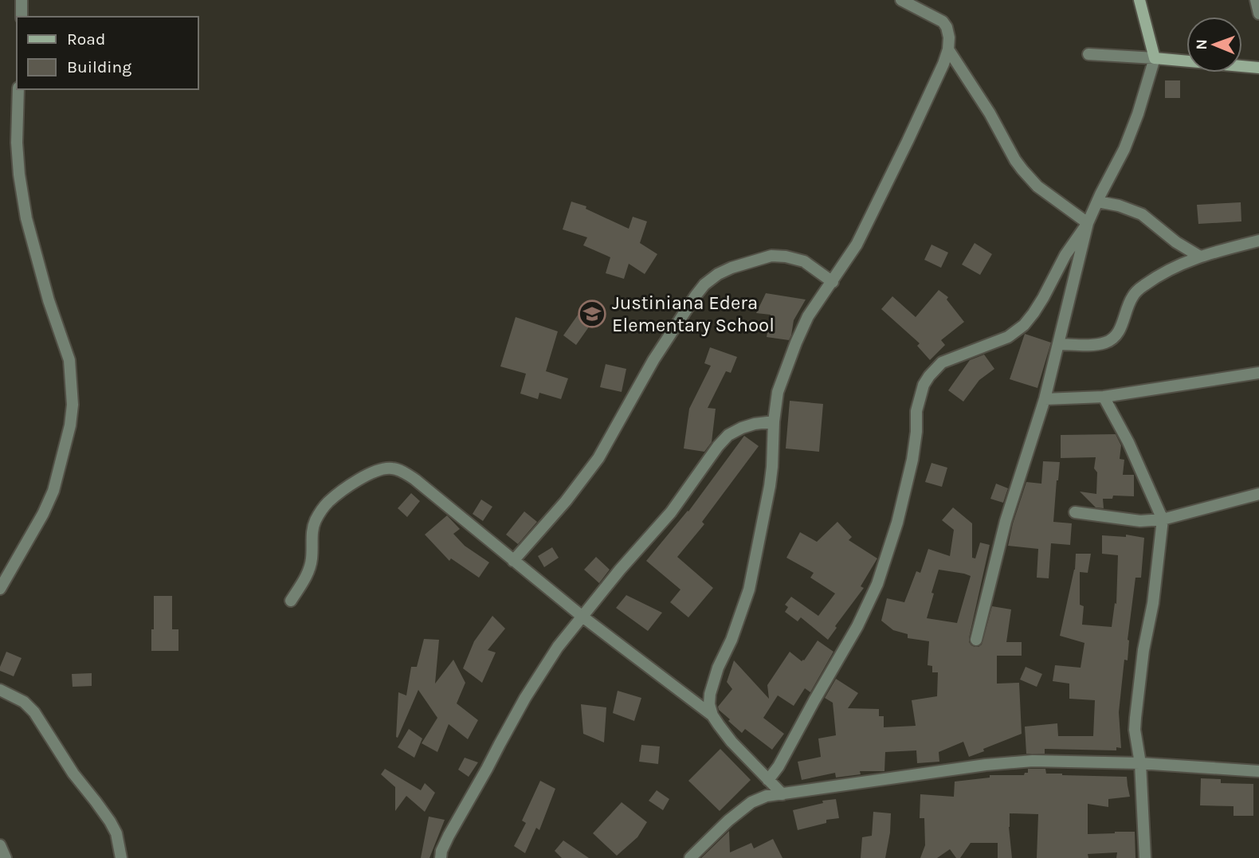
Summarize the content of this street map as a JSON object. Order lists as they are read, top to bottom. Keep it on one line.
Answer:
{"places":{"school or university":["Justiniana Edera Elementary School"]},"legend":["Road","Building"],"north":"left"}
